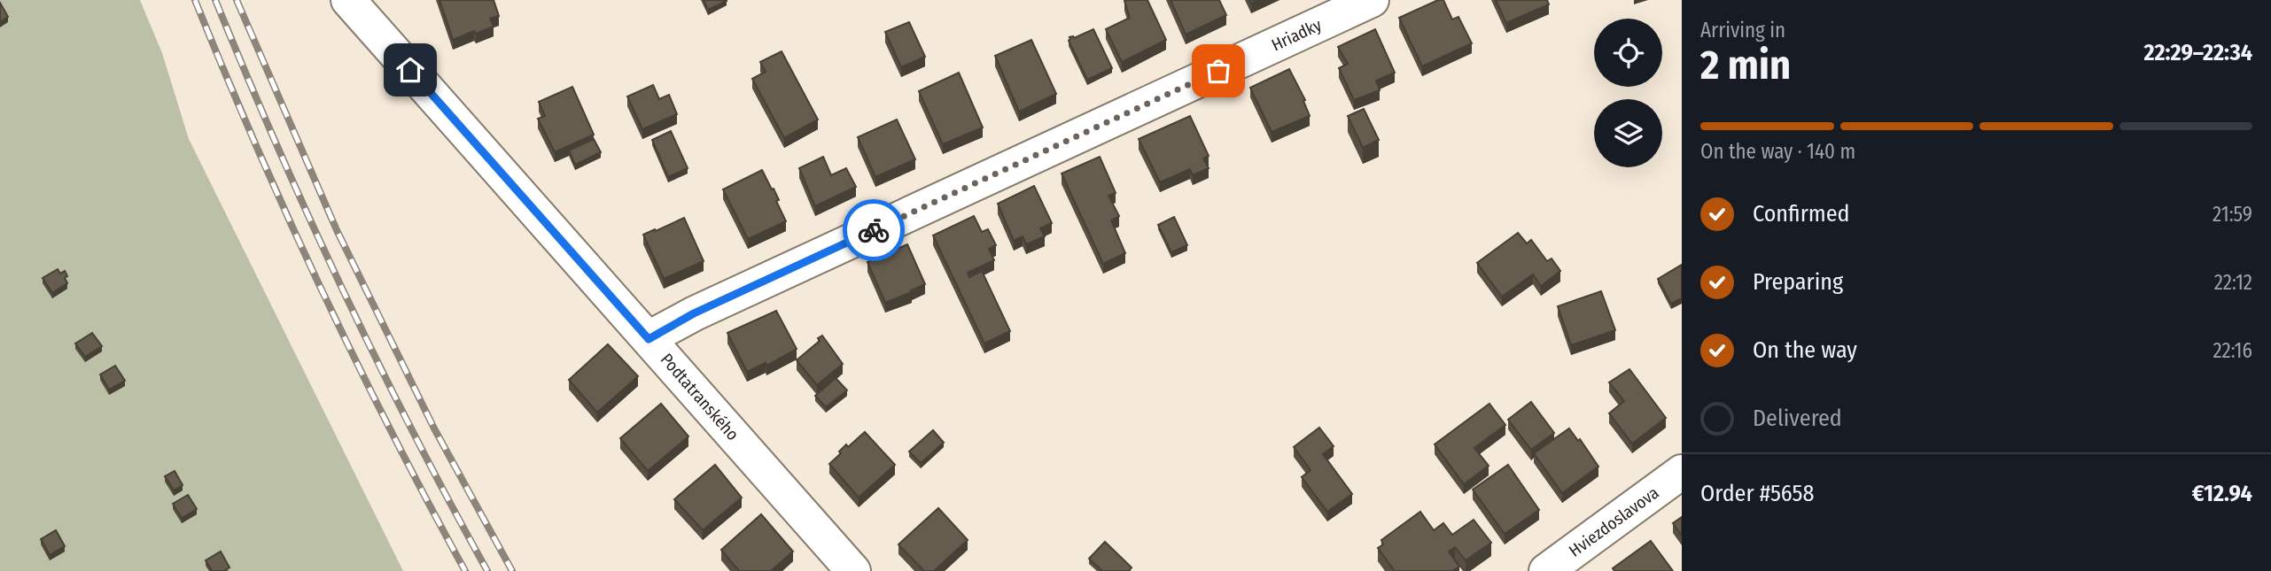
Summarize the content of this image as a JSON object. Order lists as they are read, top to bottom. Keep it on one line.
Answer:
{"streets":{"street":["Hriadky","Podtatranského","Hviezdoslavova"]},"crossings":[["Hriadky","Podtatranského"]],"page":{"heading":["2 min","Arriving in","22:29–22:34"],"panel":["Order #5658","€12.94"],"bar":"On the way · 140 m","list":[["Confirmed","21:59"],["Preparing","22:12"],["On the way","22:16"],"Delivered"]}}
